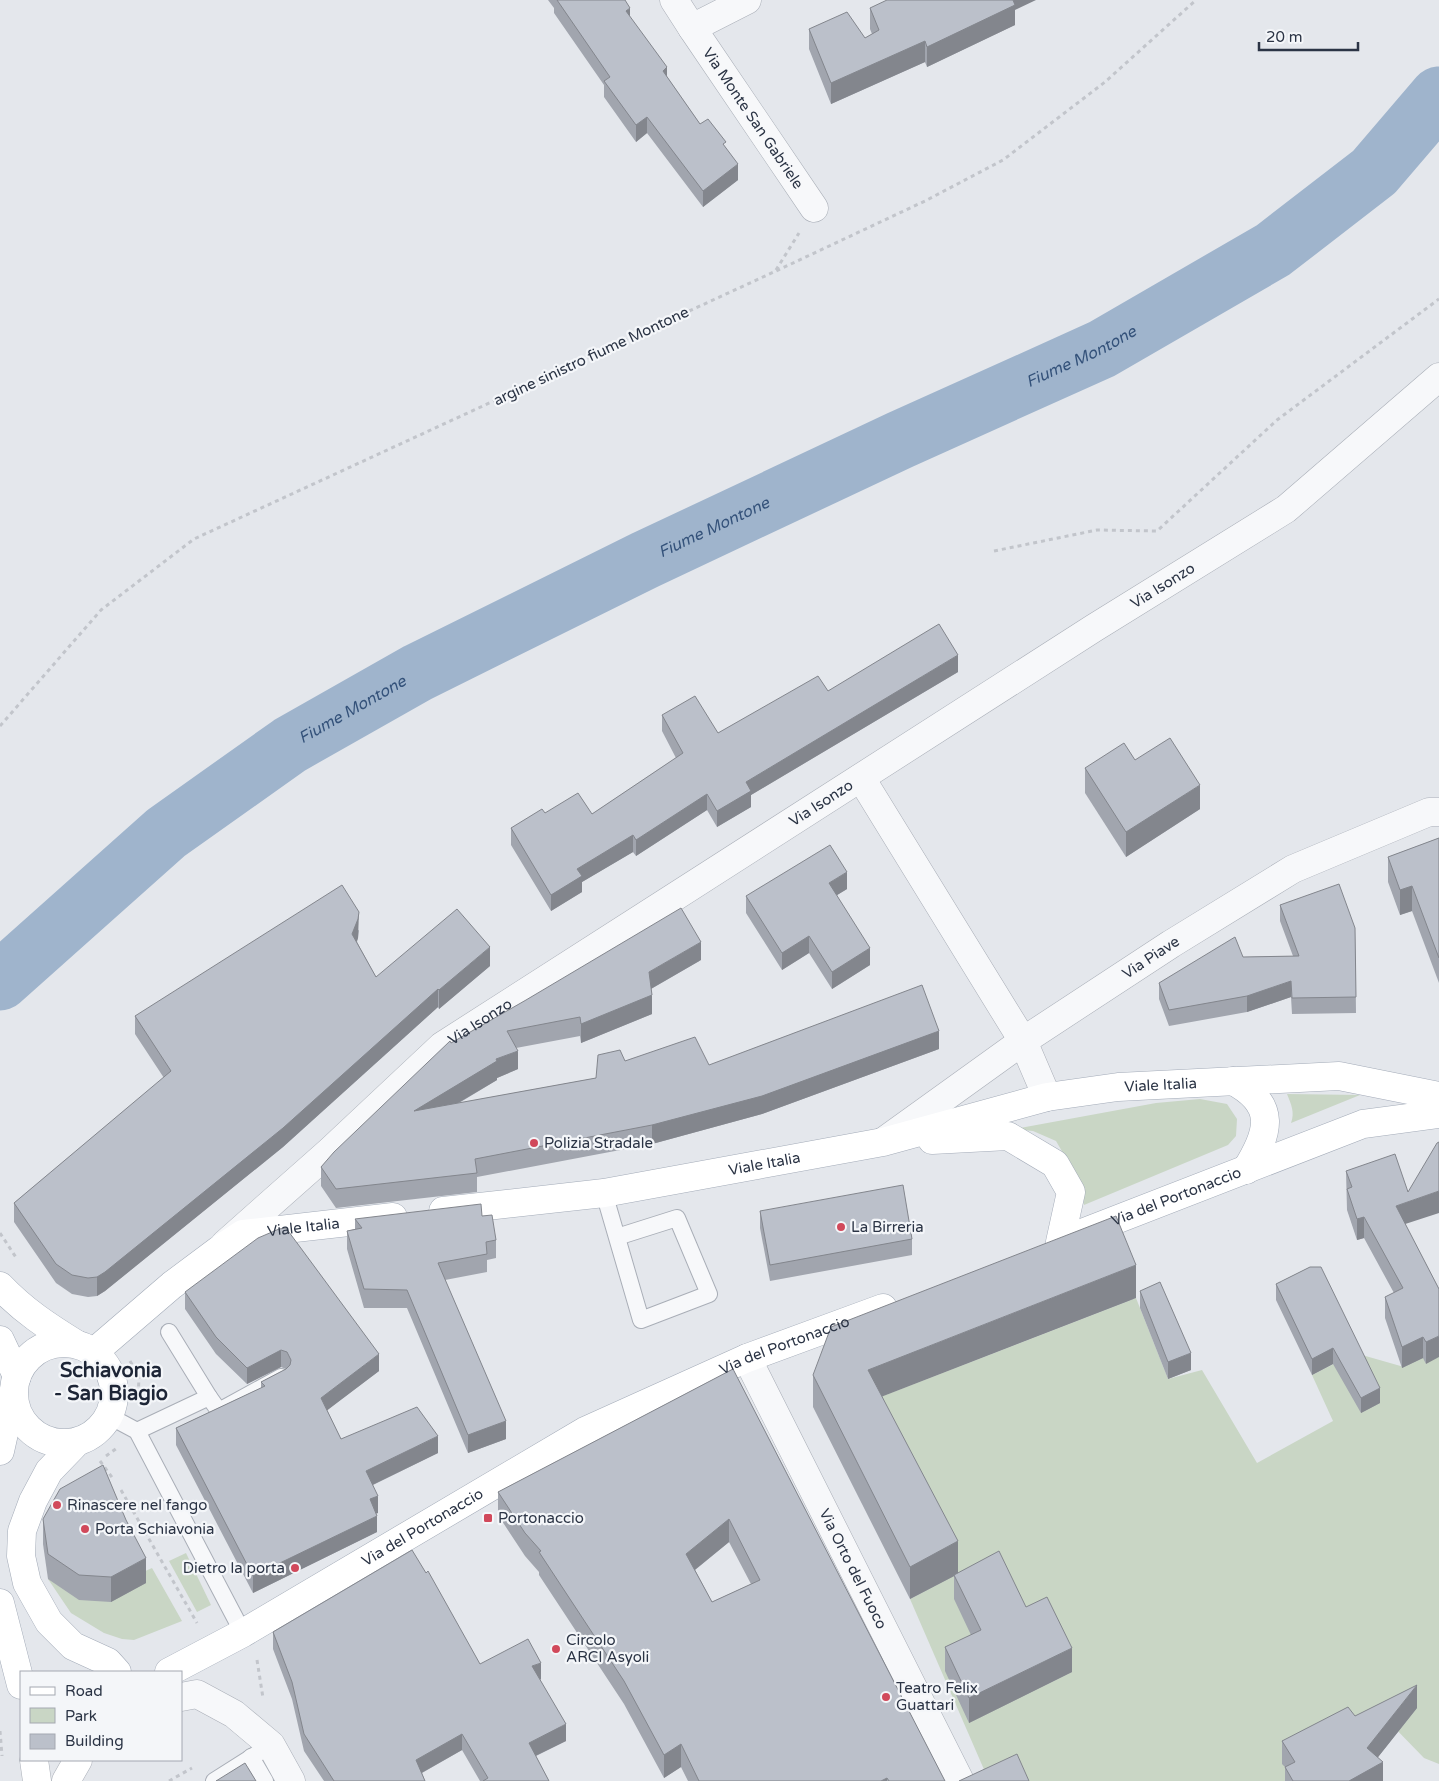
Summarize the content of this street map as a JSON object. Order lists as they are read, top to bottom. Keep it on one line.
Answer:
{"streets":{"main road":["Viale Italia","Via del Portonaccio"],"street":["Via Monte San Gabriele","Via Isonzo","Via Piave","Via Orto del Fuoco"],"path":["argine sinistro fiume Montone"]},"crossings":[["Via Isonzo","Viale Italia"],["Via Piave","Viale Italia"],["Via del Portonaccio","Via Orto del Fuoco"]],"districts":["Schiavonia - San Biagio"],"water":["Fiume Montone"],"places":{"other":["Polizia Stradale","La Birreria","Rinascere nel fango","Porta Schiavonia","Dietro la porta","Circolo ARCI Asyoli","Teatro Felix Guattari"],"transit":["Portonaccio"]},"legend":["Road","Park","Building"],"scale_bar":"20 m"}
